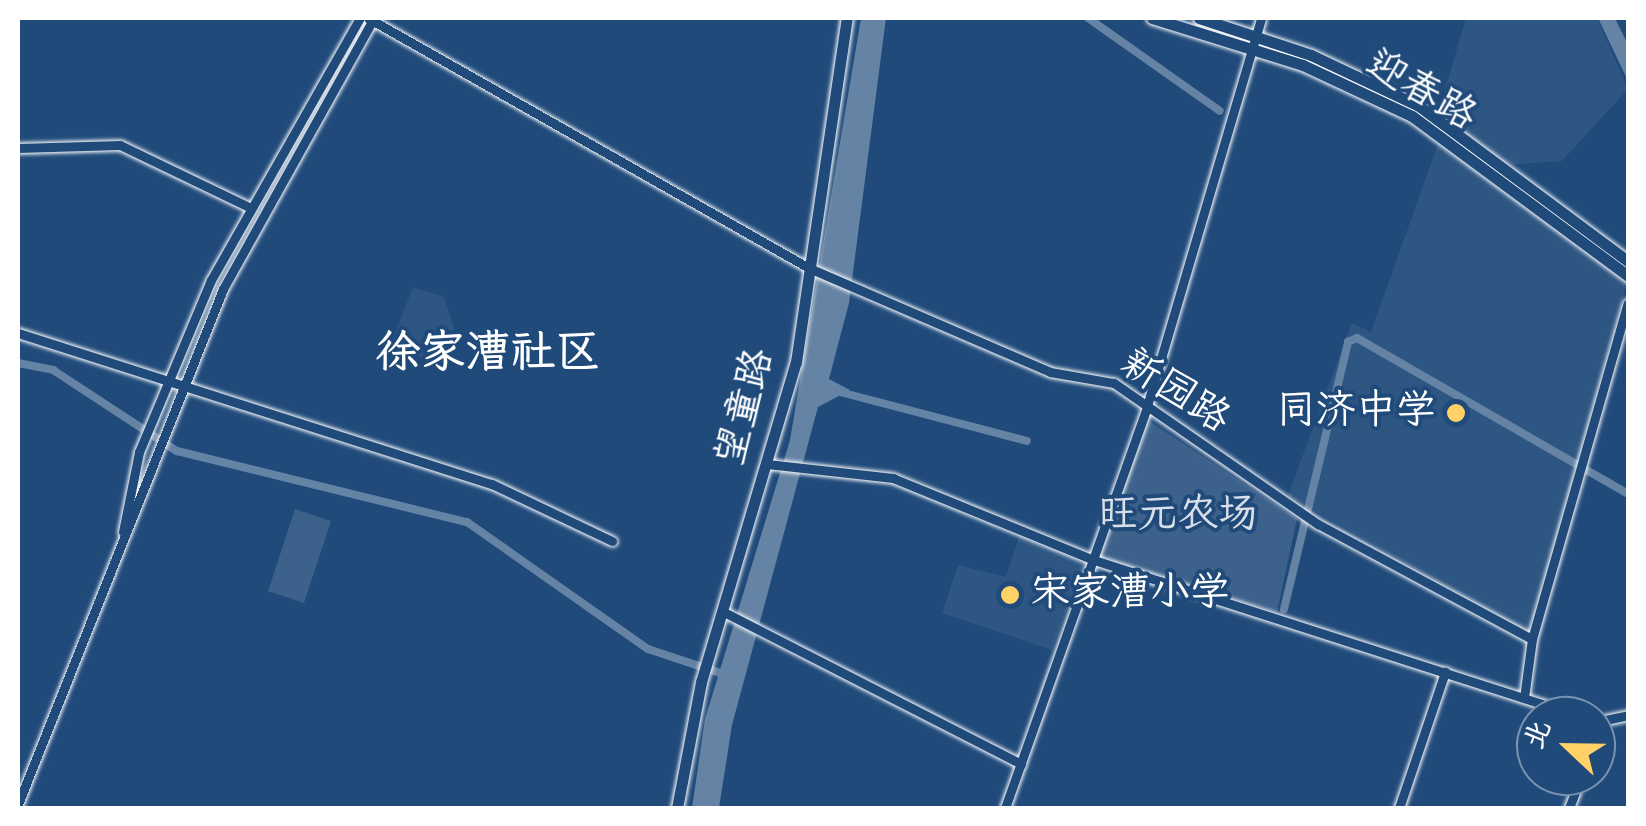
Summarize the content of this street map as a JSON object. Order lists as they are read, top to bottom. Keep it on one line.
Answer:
{"streets":{"street":["迎春路","新园路","望童路"]},"crossings":[["新园路","望童路"]],"districts":["徐家漕社区"],"parks":["旺元农场"],"places":["同济中学","宋家漕小学"],"north":"left"}
